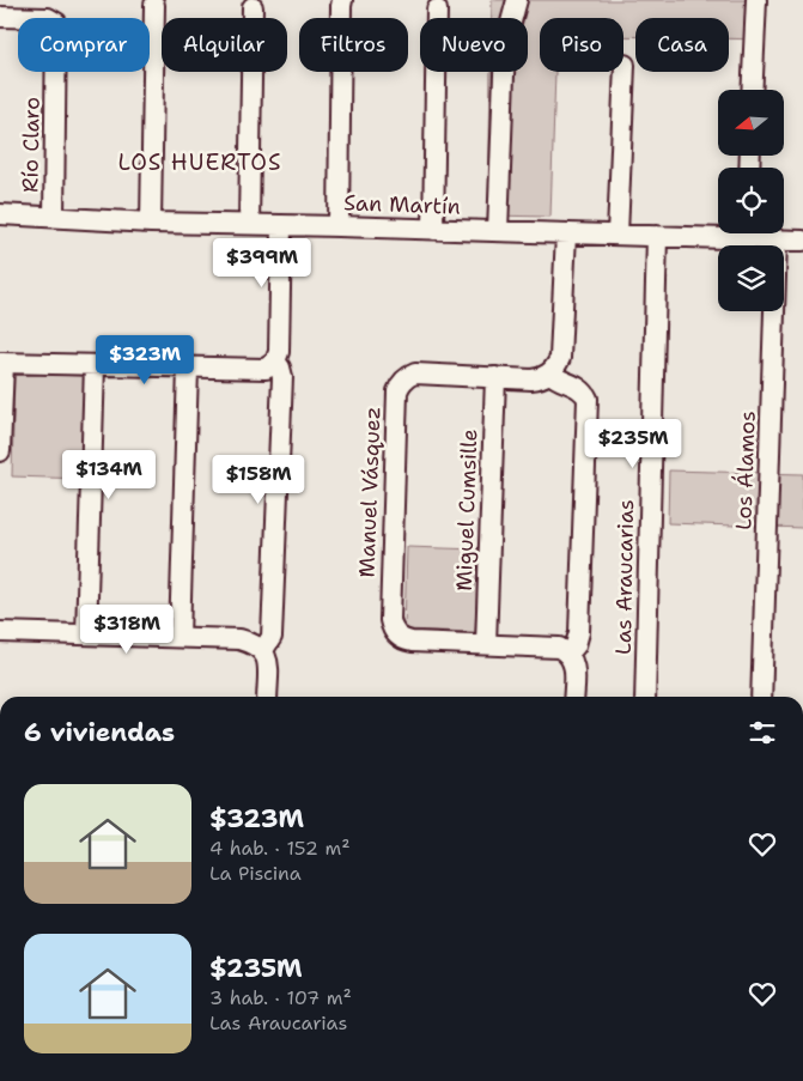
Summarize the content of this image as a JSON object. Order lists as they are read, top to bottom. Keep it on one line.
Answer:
{"streets":{"street":["Río Claro","San Martín","Los Álamos","Manuel Vásquez","Miguel Cumsille","Las Araucarias"]},"crossings":[["Río Claro","San Martín"],["San Martín","Los Álamos"],["San Martín","Las Araucarias"],["Manuel Vásquez","Miguel Cumsille"]],"districts":["LOS HUERTOS"],"north":"left","page":{"chip":["Comprar","Alquilar","Filtros","Nuevo","Piso","Casa"],"price":["$399M","$323M","$235M","$134M","$158M","$318M"],"heading":"6 viviendas","list":[{"name":"$323M","note":"4 hab. · 152 m² · La Piscina"},{"name":"$235M","note":"3 hab. · 107 m² · Las Araucarias"}]}}
